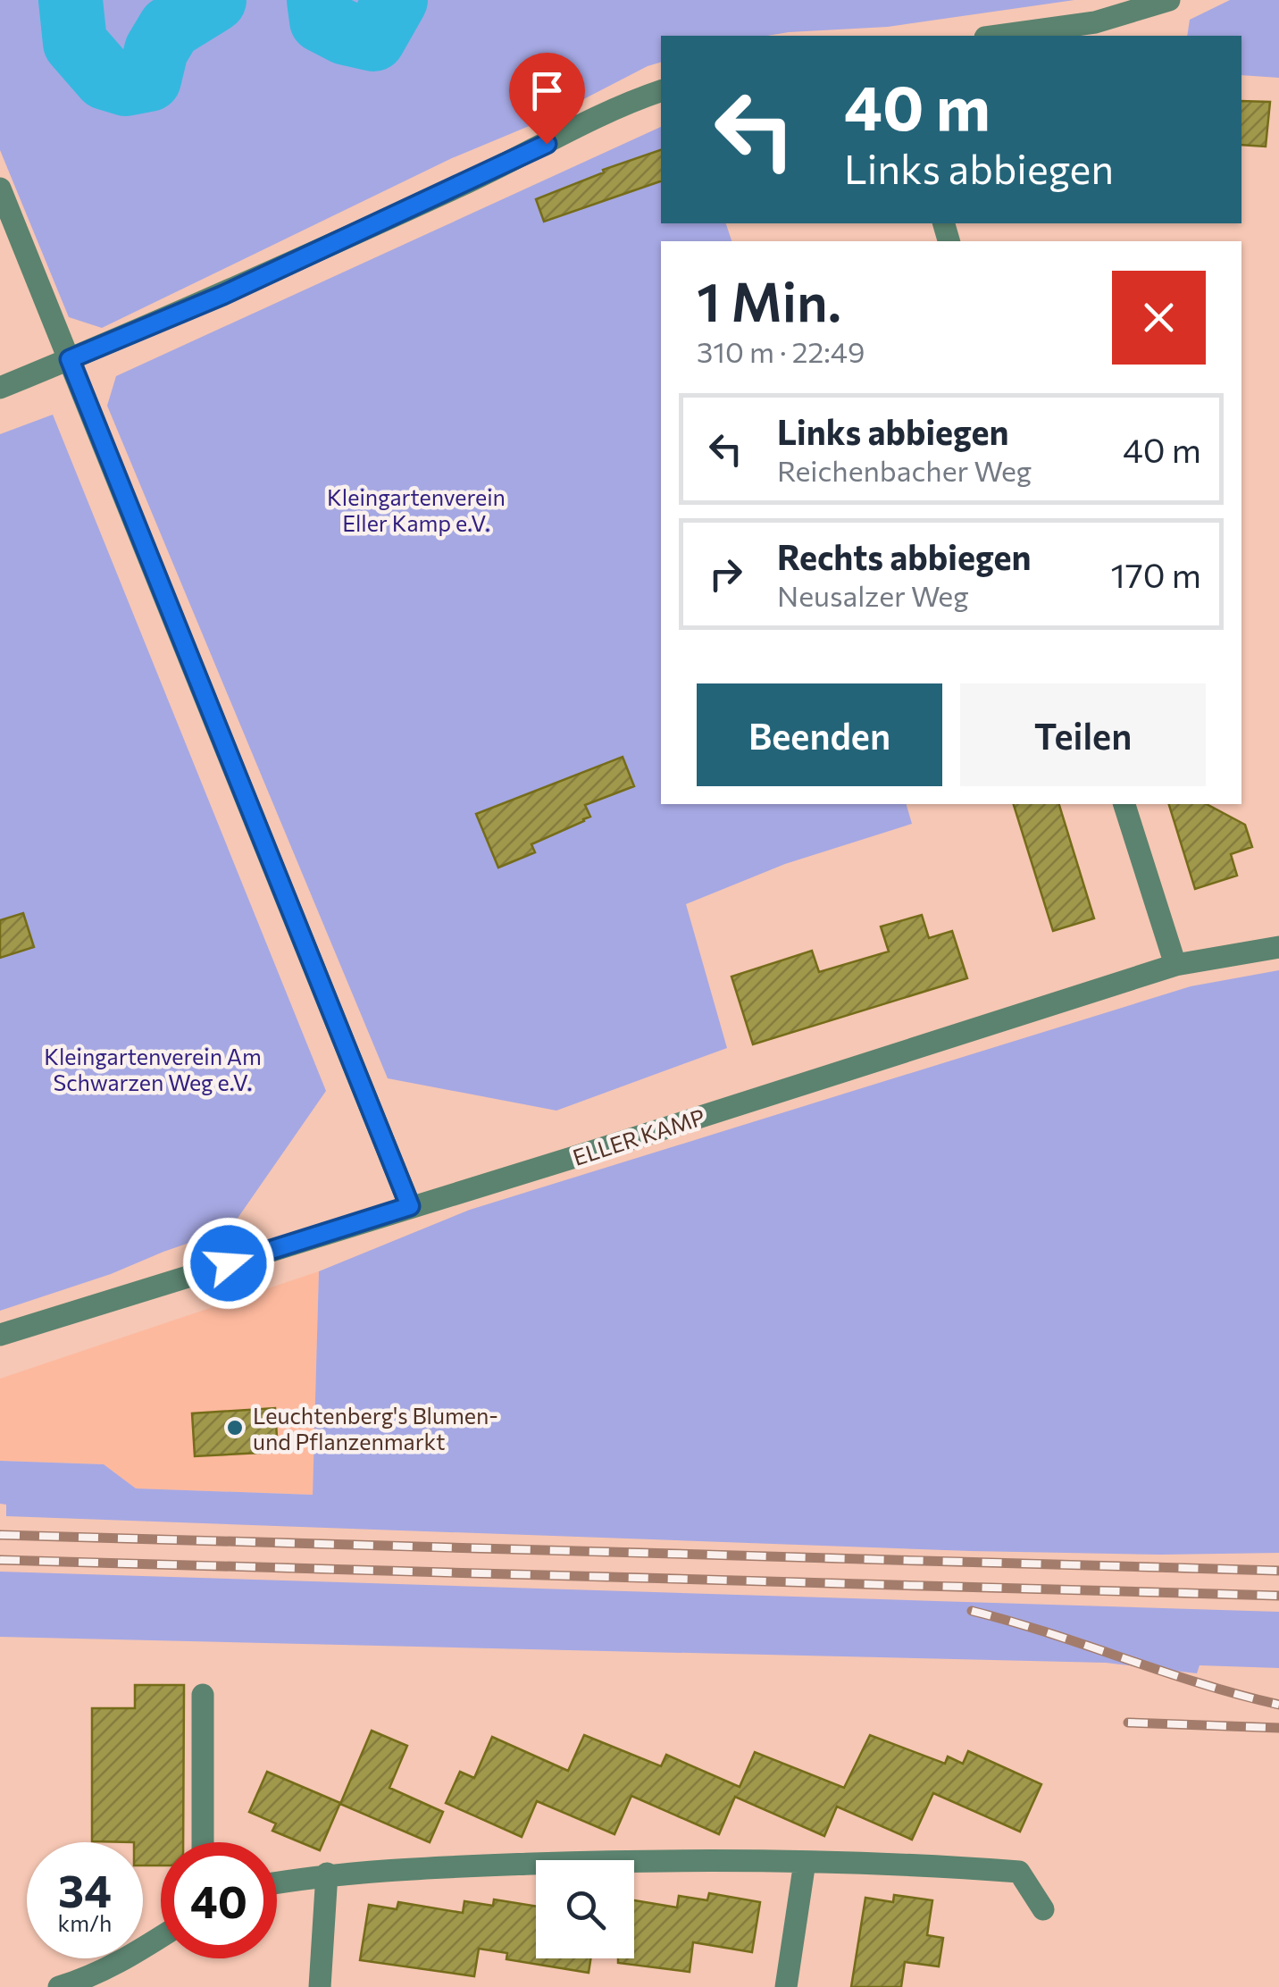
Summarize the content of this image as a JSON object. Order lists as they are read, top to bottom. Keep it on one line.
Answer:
{"streets":{"street":["ELLER KAMP"]},"parks":["Kleingartenverein Eller Kamp e.V.","Kleingartenverein Am Schwarzen Weg e.V."],"places":["Leuchtenberg's Blumen- und Pflanzenmarkt"],"page":{"turn":["40 m","Links abbiegen"],"heading":["1 Min.","310 m · 22:49"],"list":[{"name":"Links abbiegen","note":"Reichenbacher Weg","value":"40 m"},{"name":"Rechts abbiegen","note":"Neusalzer Weg","value":"170 m"}],"buttons":["Beenden","Teilen"],"speed":"34 km/h","limit":"40"}}
